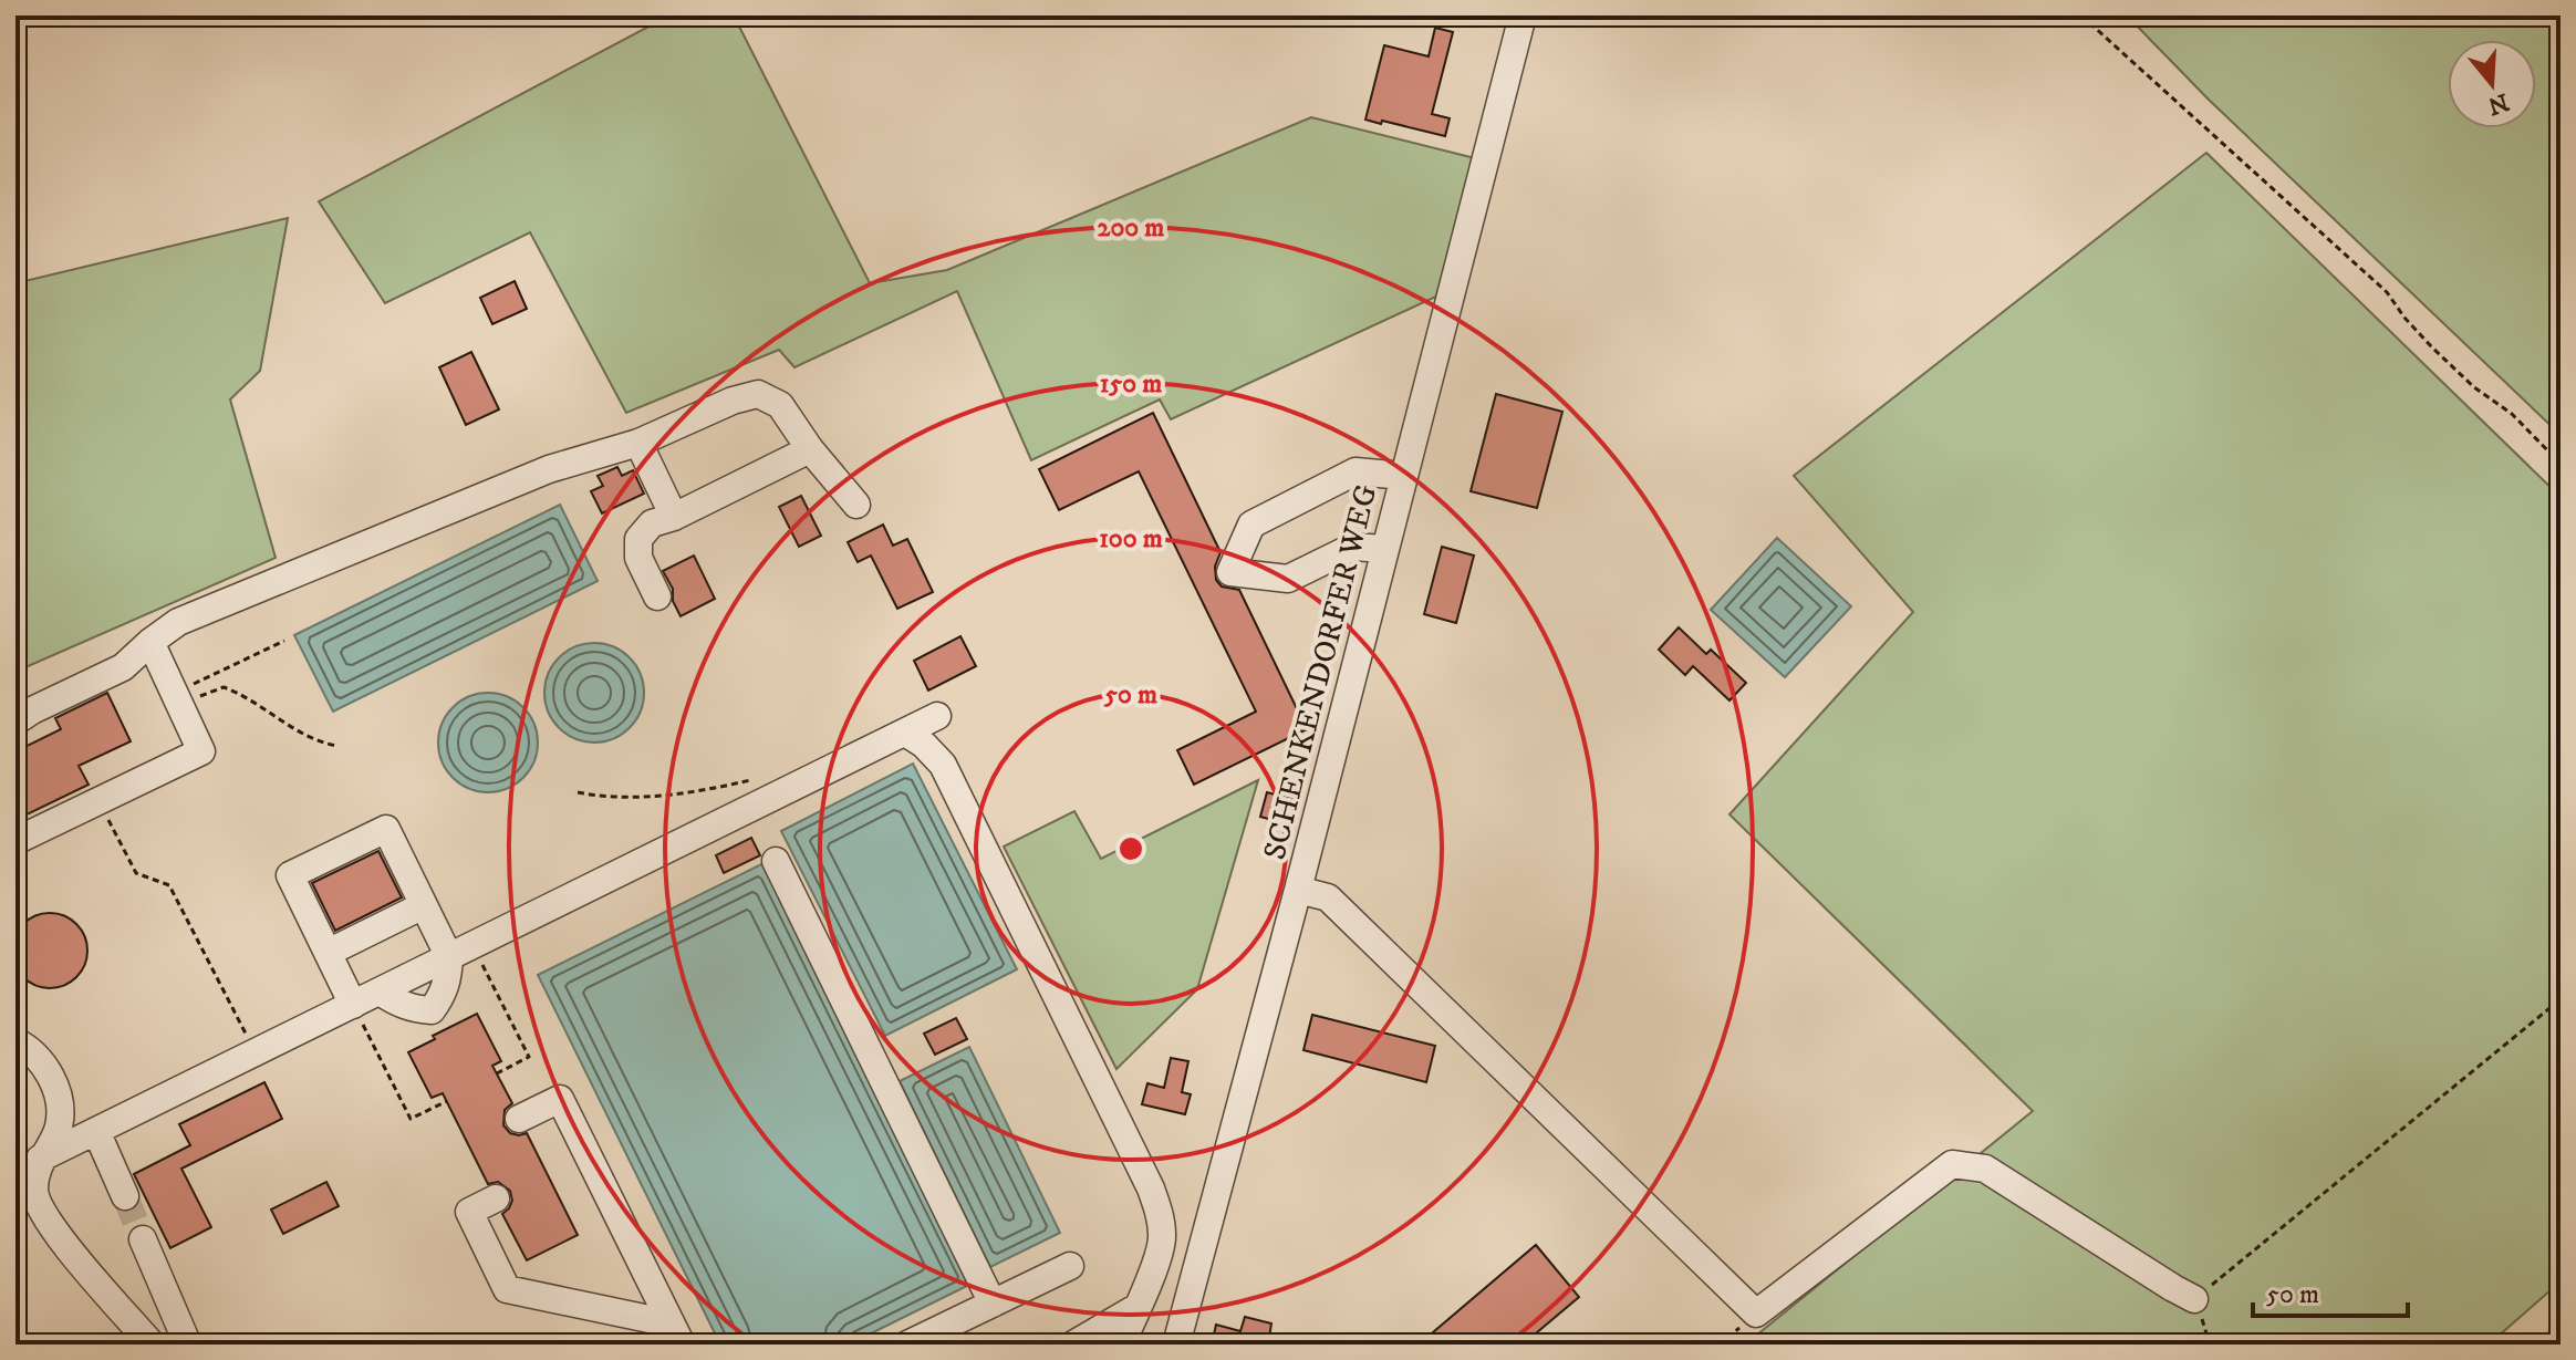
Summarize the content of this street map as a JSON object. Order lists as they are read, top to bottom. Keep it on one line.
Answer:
{"streets":{"street":["SCHENKENDORFER WEG"]},"scale_bar":"50 m","north":"bottom","rings":["200 m","150 m","100 m","50 m"]}
